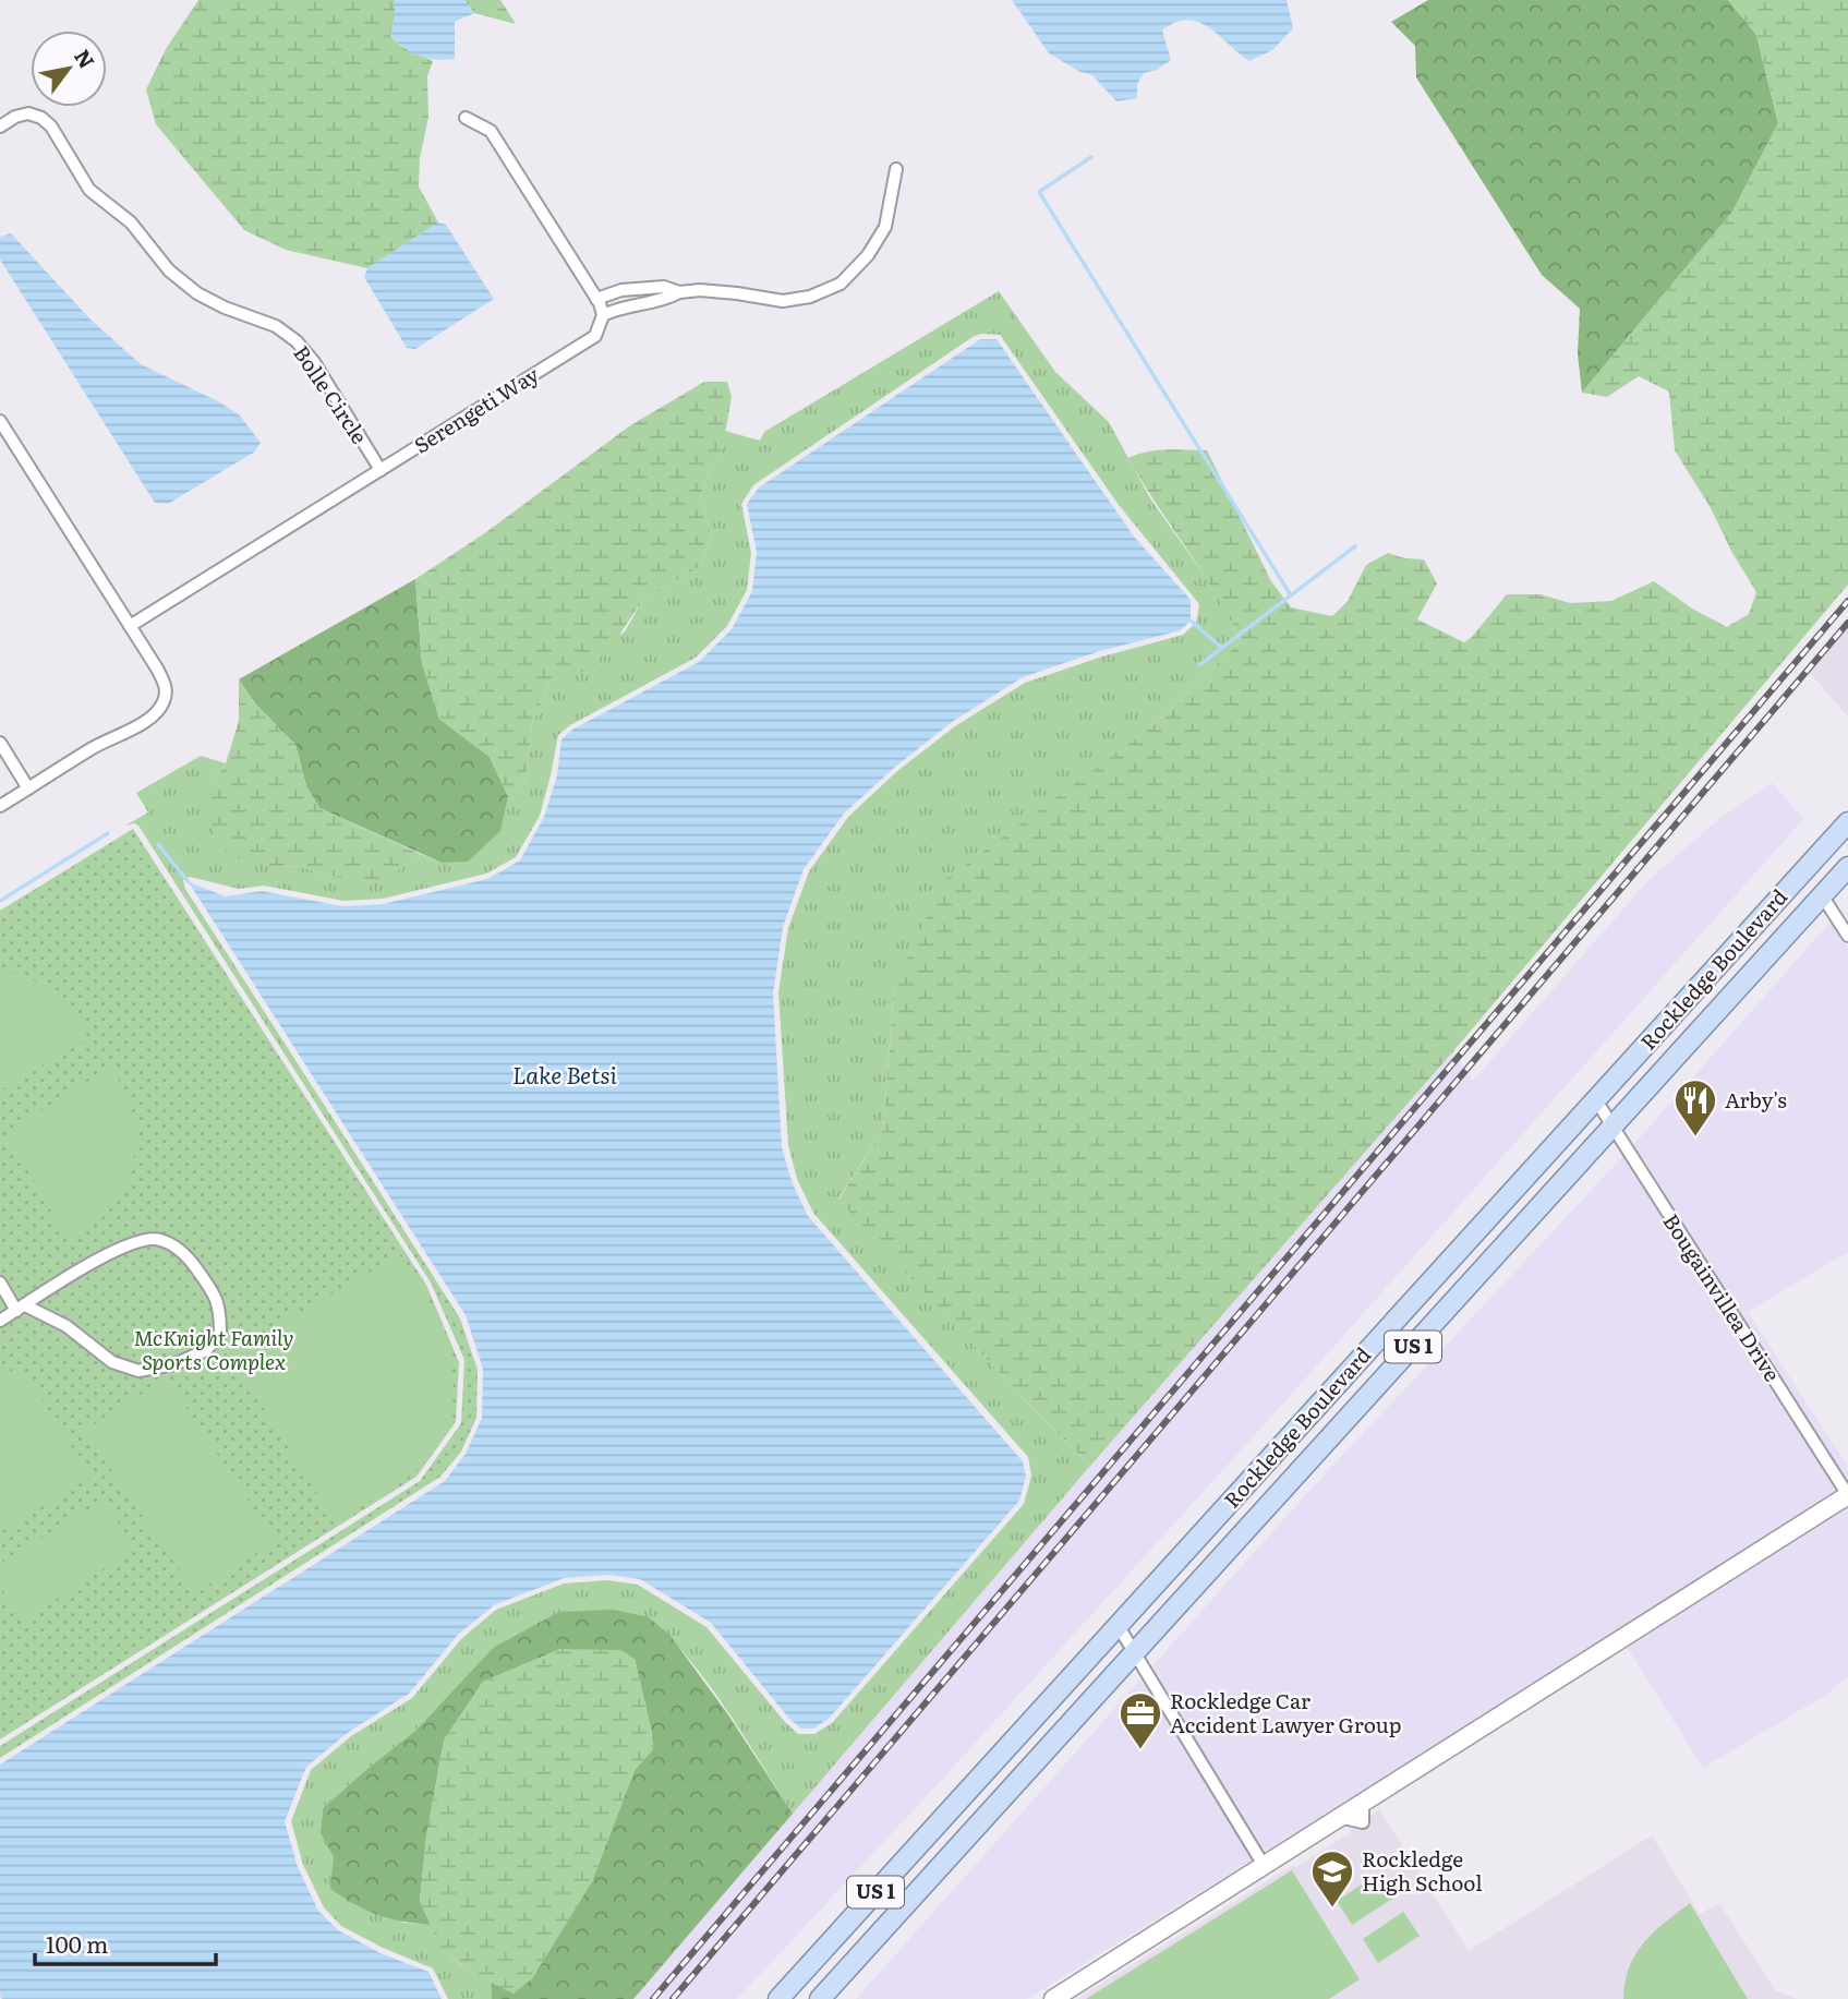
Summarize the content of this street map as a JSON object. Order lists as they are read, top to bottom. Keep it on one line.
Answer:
{"streets":{"main road":["Rockledge Boulevard","US 1"],"street":["Bolle Circle","Serengeti Way","Bougainvillea Drive"]},"crossings":[["Bolle Circle","Serengeti Way"],["Rockledge Boulevard","Bougainvillea Drive"]],"water":["Lake Betsi"],"parks":["McKnight Family Sports Complex"],"places":{"restaurant":["Arby's"],"office":["Rockledge Car Accident Lawyer Group"],"school or university":["Rockledge High School"]},"scale_bar":"100 m","north":"top right"}
